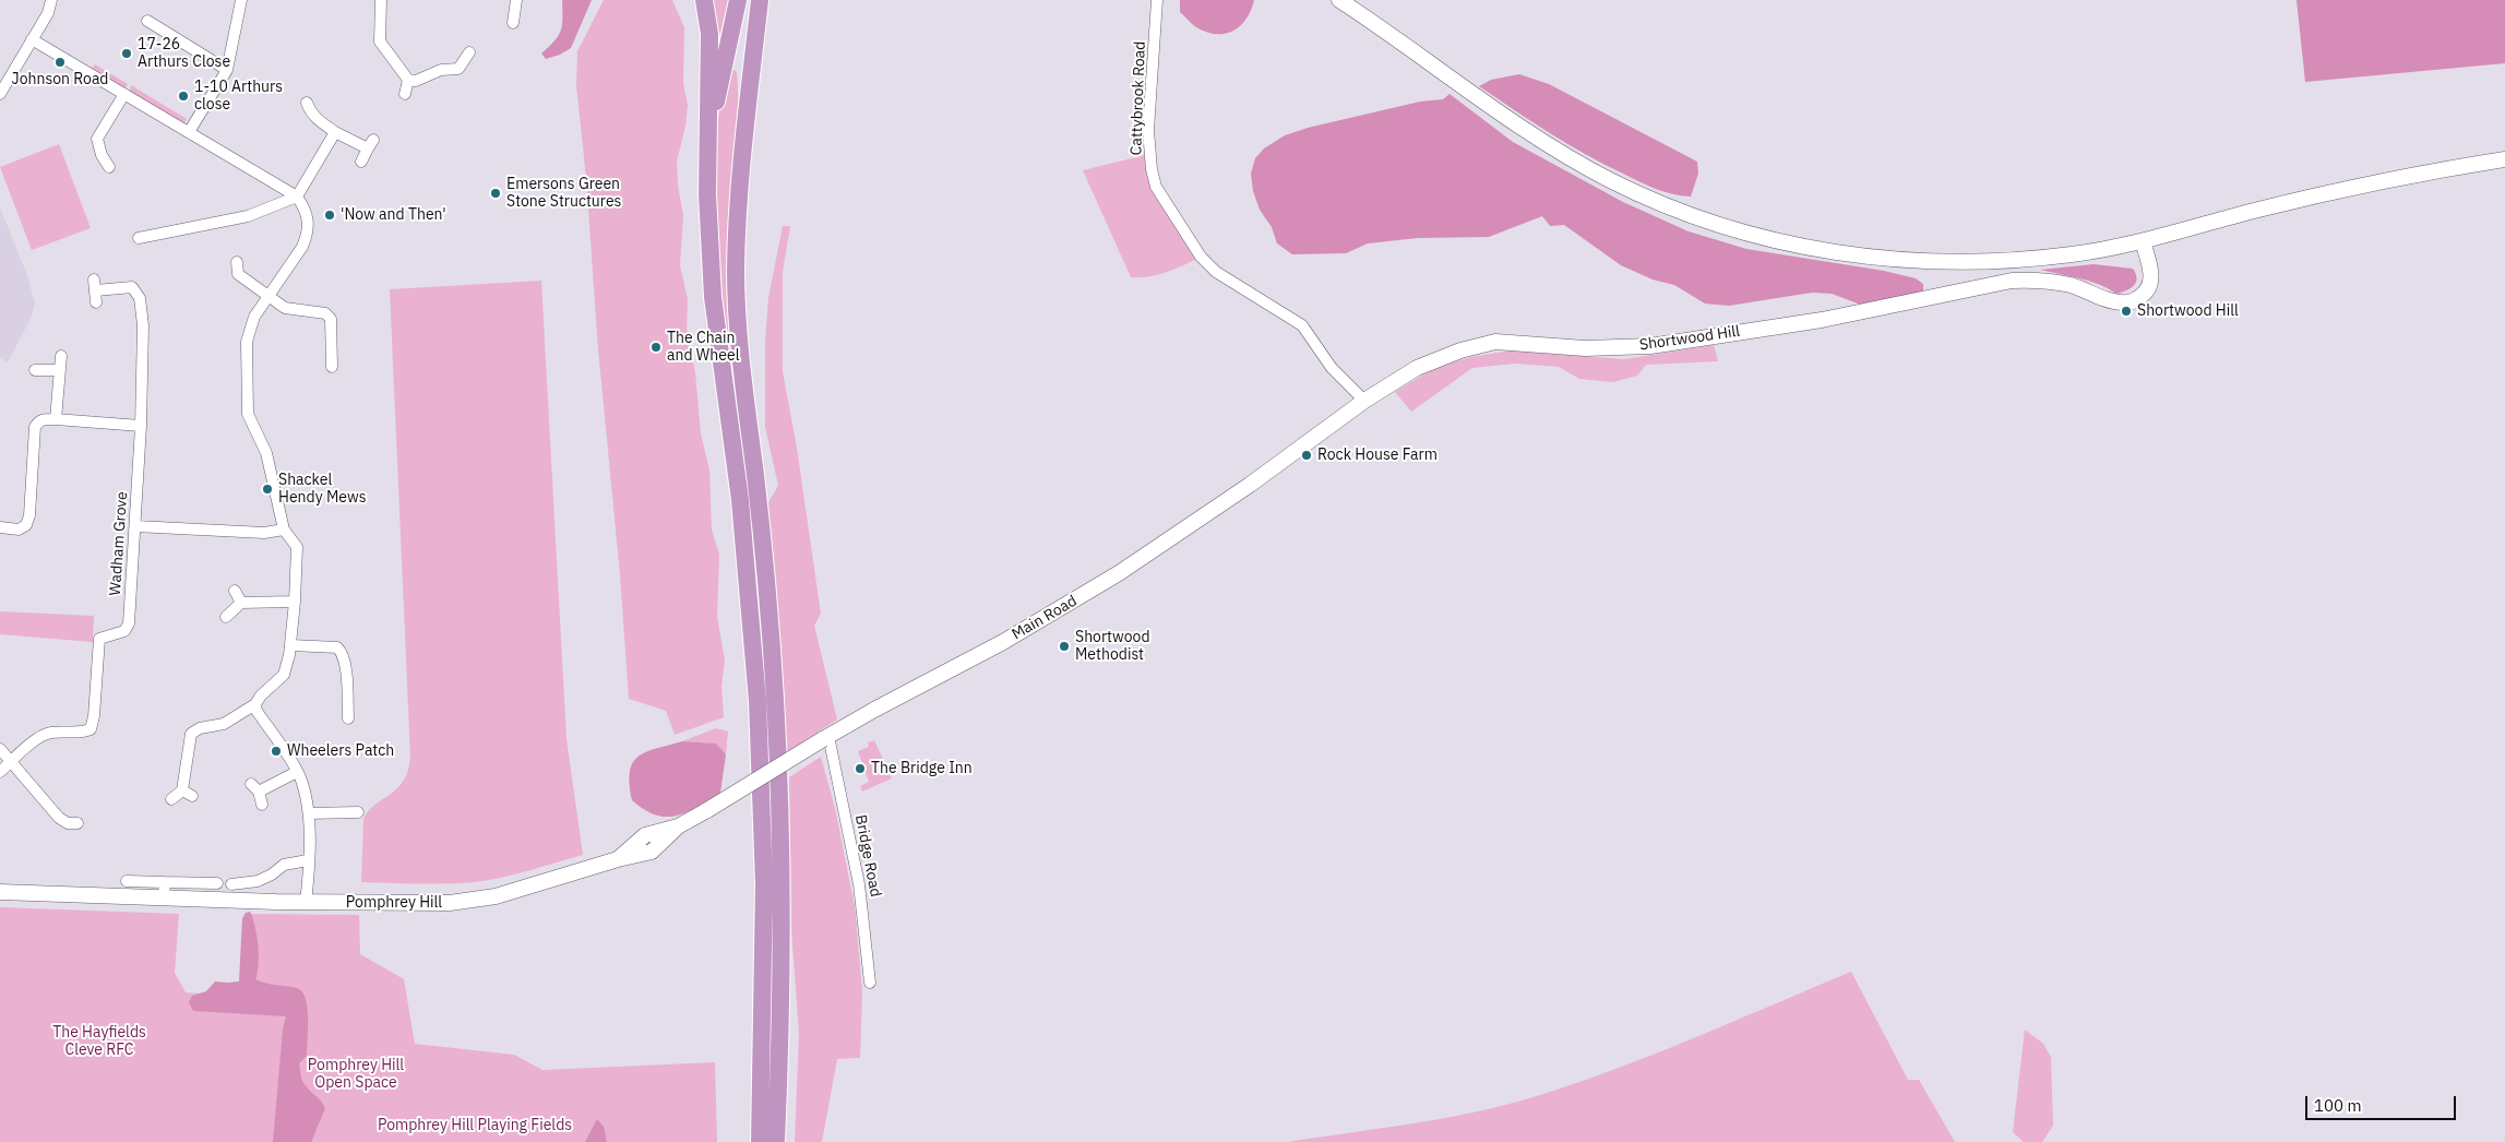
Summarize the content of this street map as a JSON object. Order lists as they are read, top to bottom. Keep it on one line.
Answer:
{"streets":{"main road":["Shortwood Hill","Main Road","Pomphrey Hill"],"street":["Cattybrook Road","Wadham Grove","Bridge Road"]},"crossings":[["Cattybrook Road","Shortwood Hill"],["Cattybrook Road","Main Road"],["Shortwood Hill","Main Road"],["Main Road","Bridge Road"],["Main Road","Pomphrey Hill"]],"parks":["The Hayfields Cleve RFC","Pomphrey Hill Open Space","Pomphrey Hill Playing Fields"],"places":["17-26 Arthurs Close","Johnson Road","1-10 Arthurs close","Emersons Green Stone Structures","'Now and Then'","Shortwood Hill","The Chain and Wheel","Rock House Farm","Shackel Hendy Mews","Shortwood Methodist","Wheelers Patch","The Bridge Inn"],"scale_bar":"100 m"}
